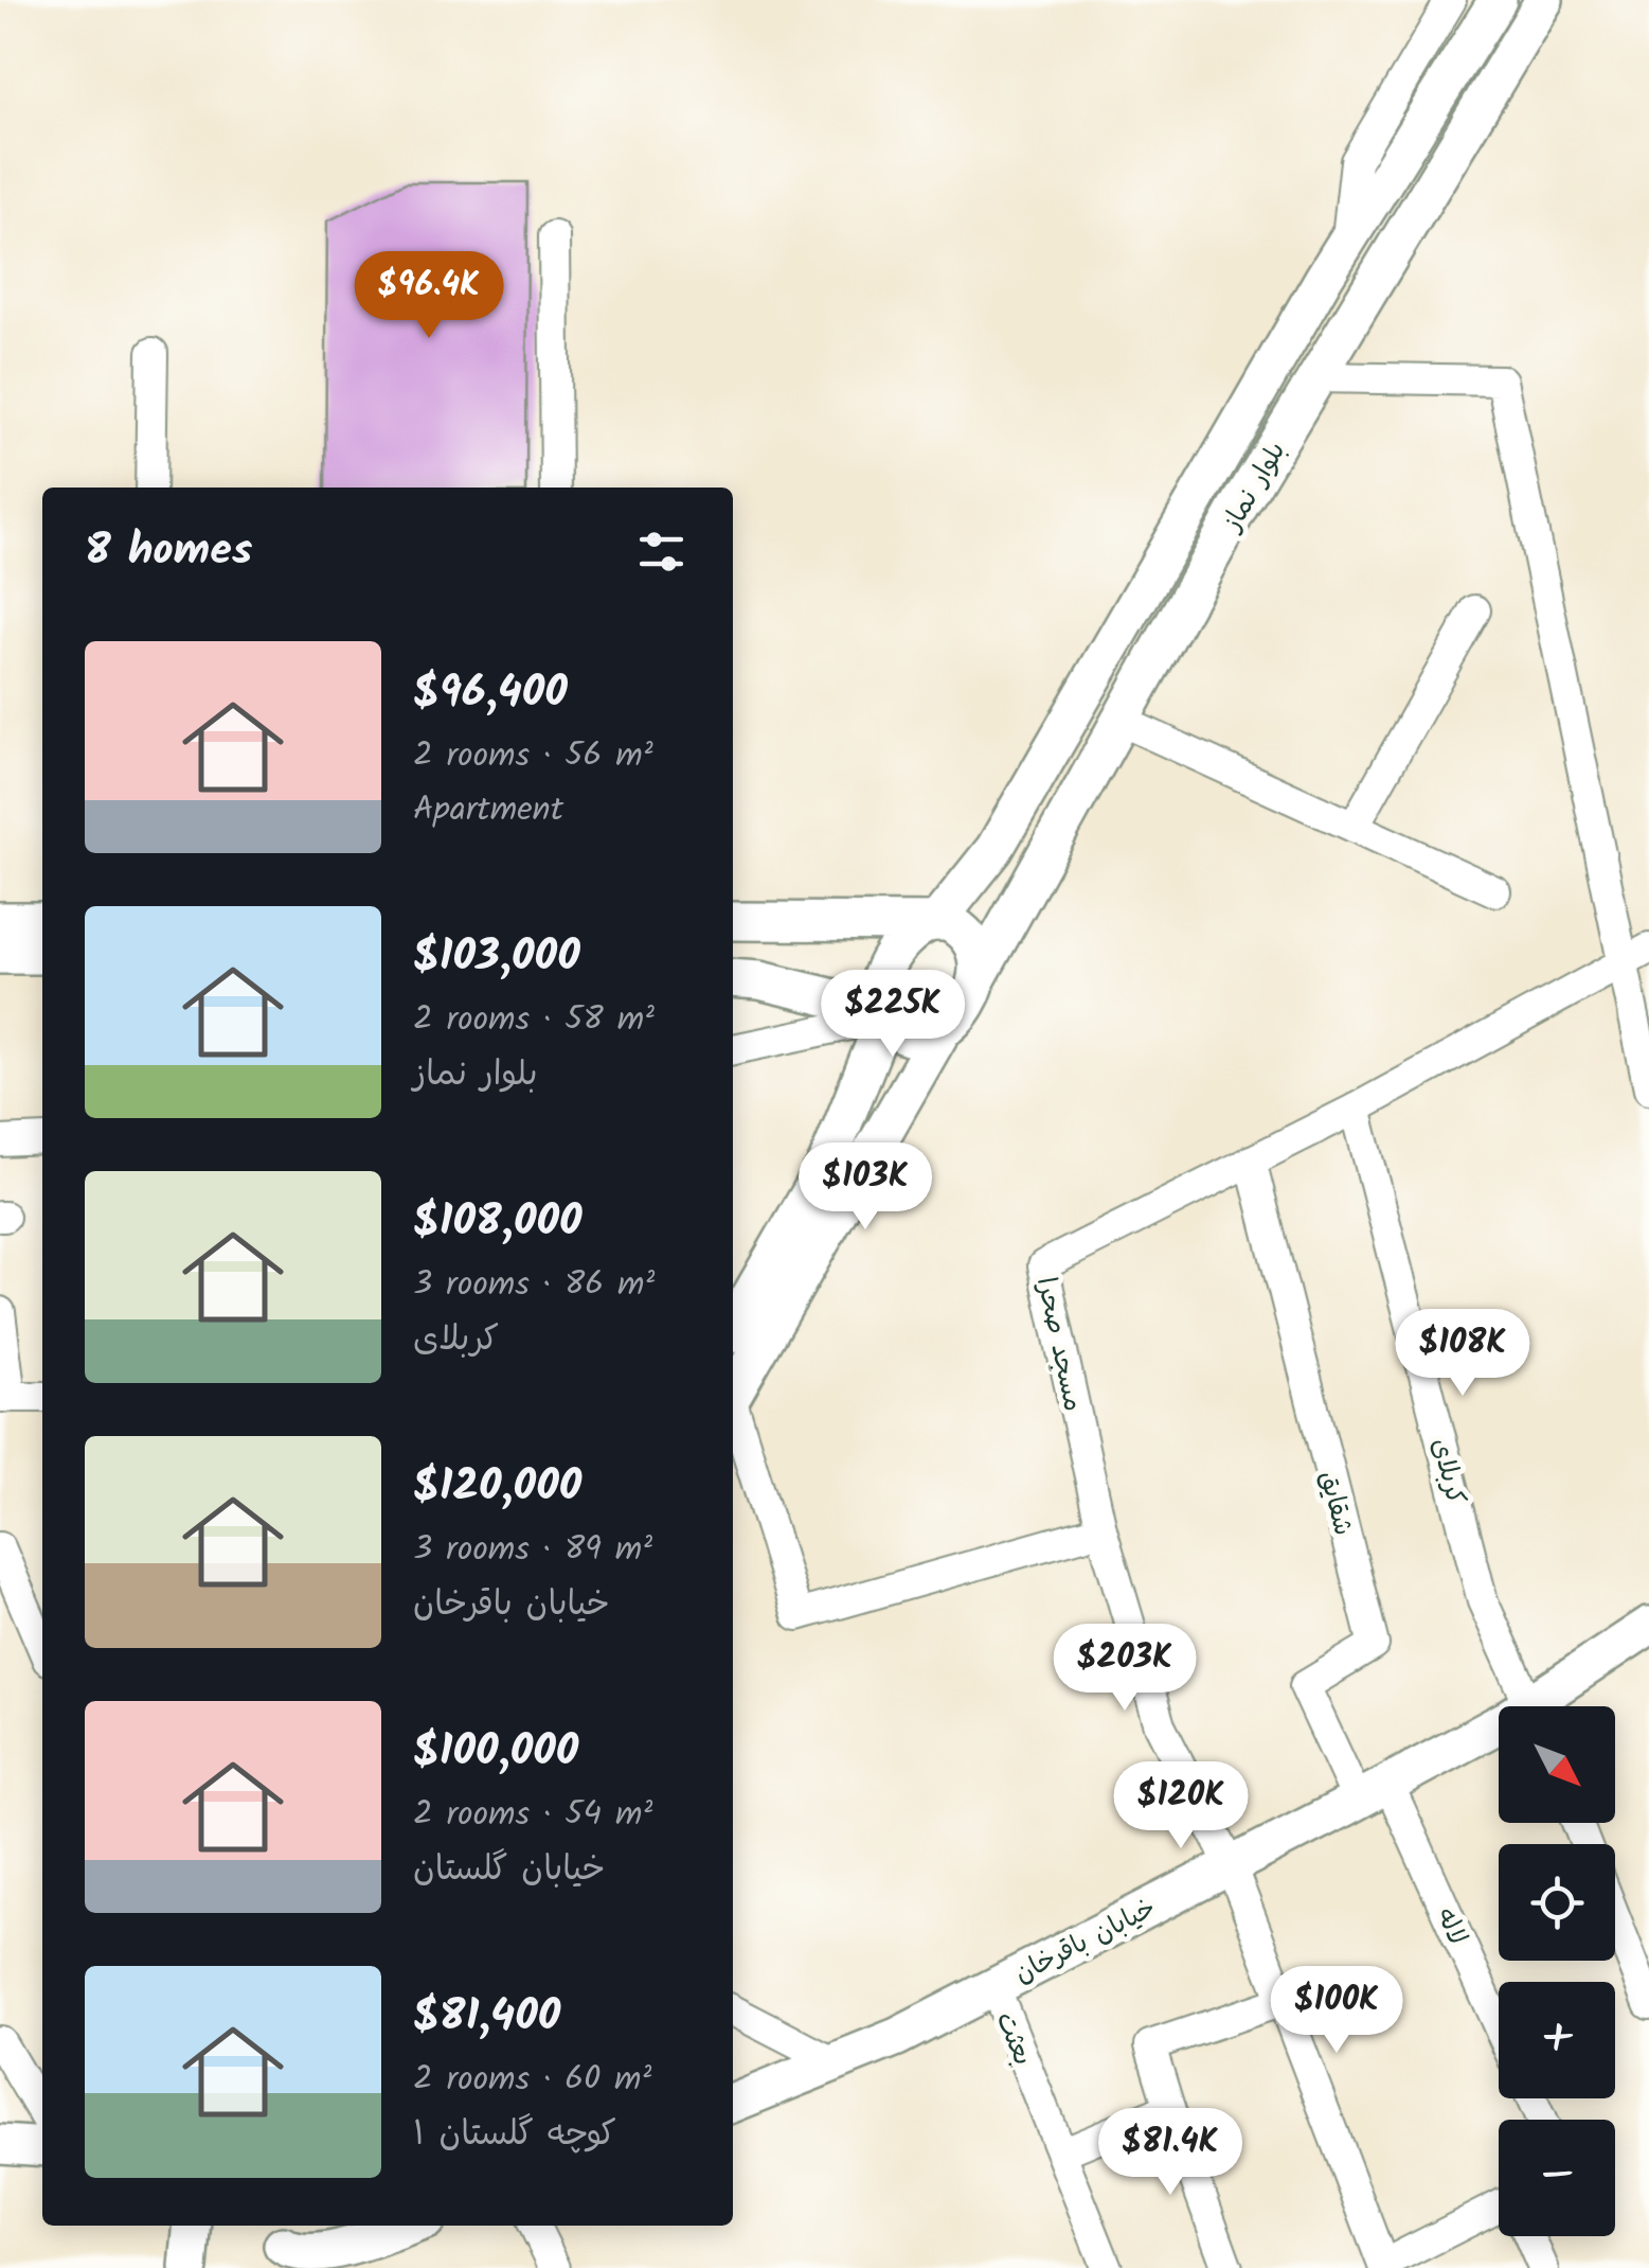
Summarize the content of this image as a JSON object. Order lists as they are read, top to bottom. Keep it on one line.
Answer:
{"streets":{"main road":["بلوار نماز","خیابان باقرخان"],"street":["مسجد صحرا","کربلای","شقایق","لاله","بعثت"]},"crossings":[["مسجد صحرا","کربلای"],["مسجد صحرا","شقایق"],["شقایق","لاله"],["شقایق","خیابان باقرخان"],["لاله","خیابان باقرخان"],["خیابان باقرخان","بعثت"]],"north":"bottom right","page":{"price":["$96.4K","$225K","$103K","$108K","$203K","$120K","$100K","$81.4K"],"heading":"8 homes","list":[{"name":"$96,400","note":"2 rooms · 56 m² · Apartment"},{"name":"$103,000","note":"2 rooms · 58 m² · بلوار نماز"},{"name":"$108,000","note":"3 rooms · 86 m² · کربلای"},{"name":"$120,000","note":"3 rooms · 89 m² · خیابان باقرخان"},{"name":"$100,000","note":"2 rooms · 54 m² · خیابان گلستان"},{"name":"$81,400","note":"2 rooms · 60 m² · کوچه گلستان ۱"}],"map_buttons":["+","−"]}}
